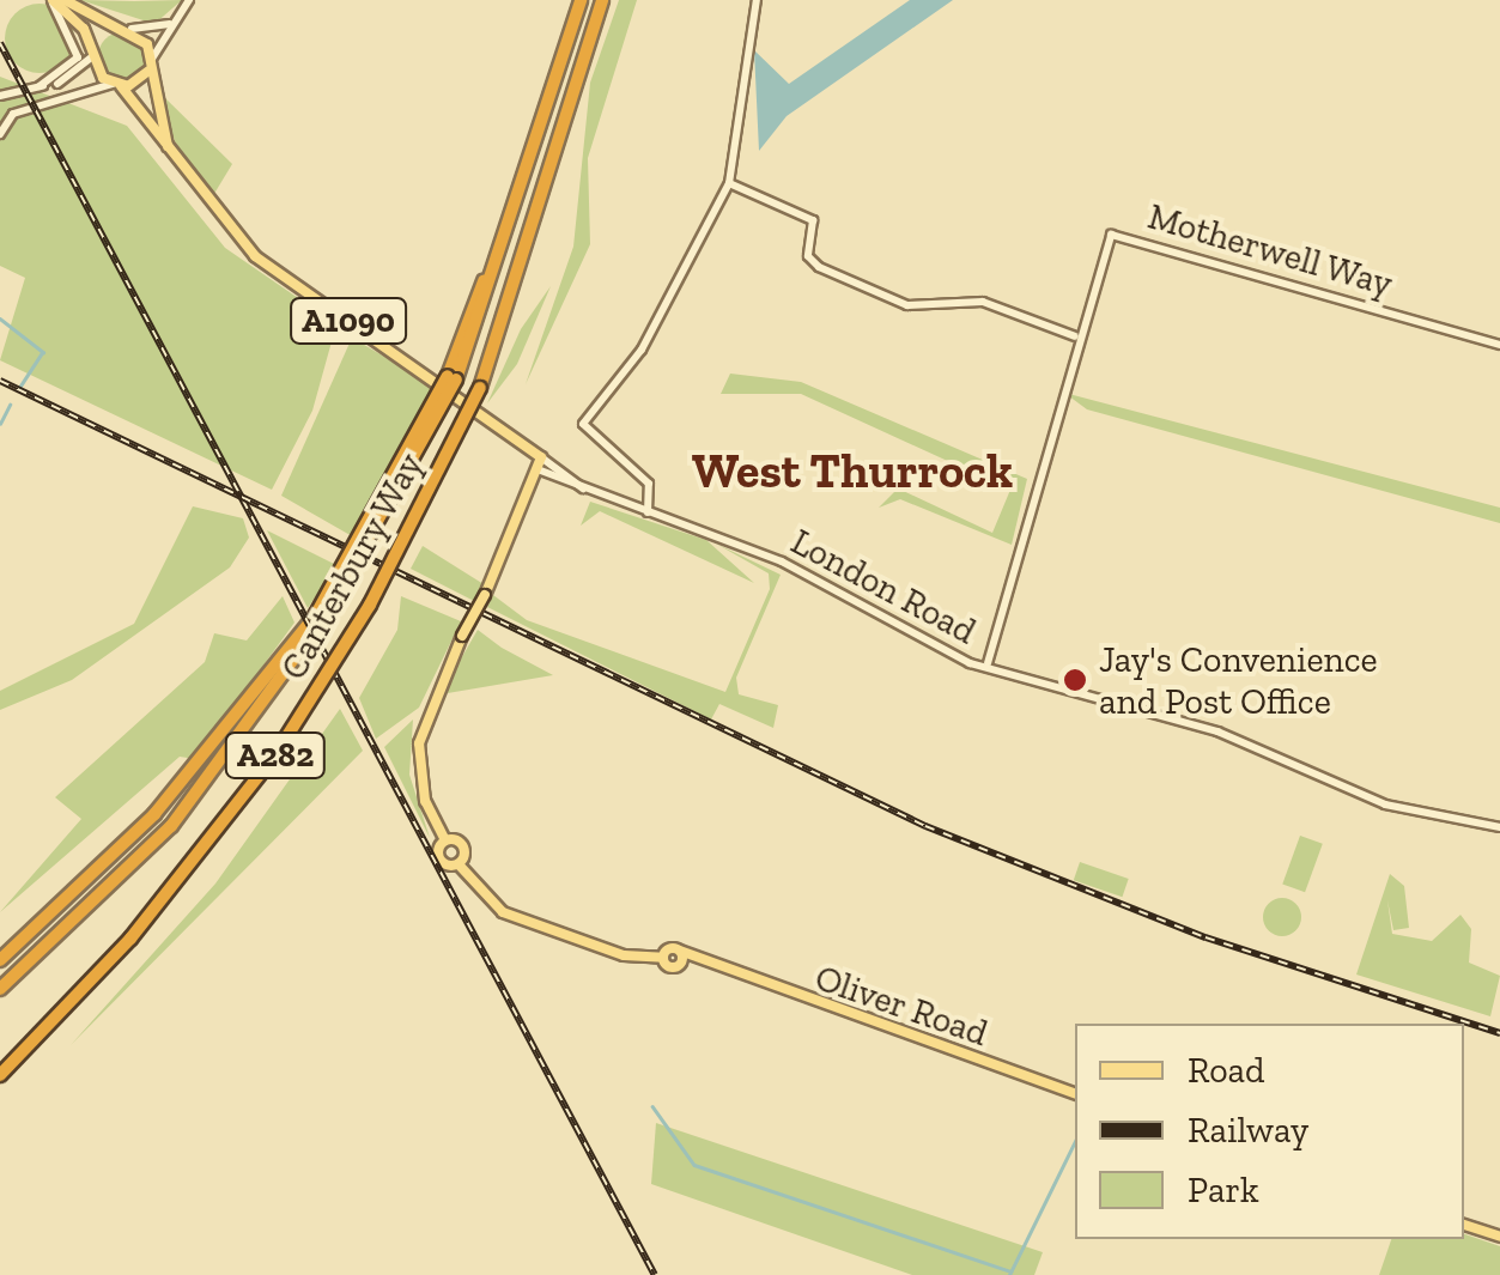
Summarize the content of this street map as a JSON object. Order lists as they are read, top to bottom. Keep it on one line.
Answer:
{"streets":{"highway":["Canterbury Way","A282"],"main road":["A1090","London Road","Oliver Road"],"street":["Motherwell Way"]},"crossings":[["Motherwell Way","London Road"],["A1090","London Road"]],"districts":["West Thurrock"],"places":["Jay's Convenience and Post Office"],"legend":["Road","Railway","Park"]}
